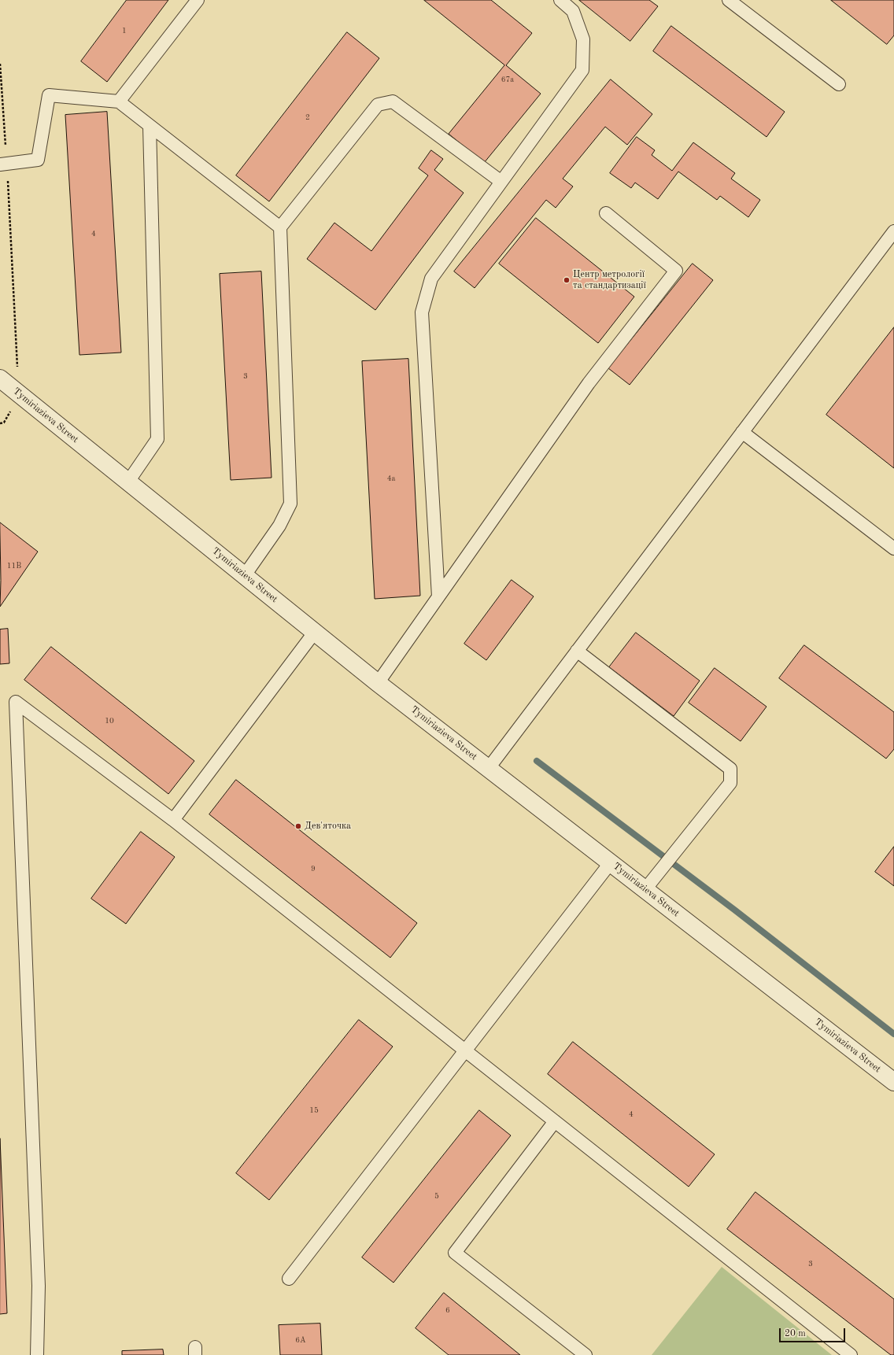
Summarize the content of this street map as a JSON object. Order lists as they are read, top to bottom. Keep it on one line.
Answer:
{"streets":{"street":["Tymiriazieva Street"]},"places":["Центр метрології та стандартизації","Дев'яточка"],"house_numbers":["1","67а","2","4","3","4а","11В","10","9","15","4","5","3","6","6А"],"scale_bar":"20 m"}
